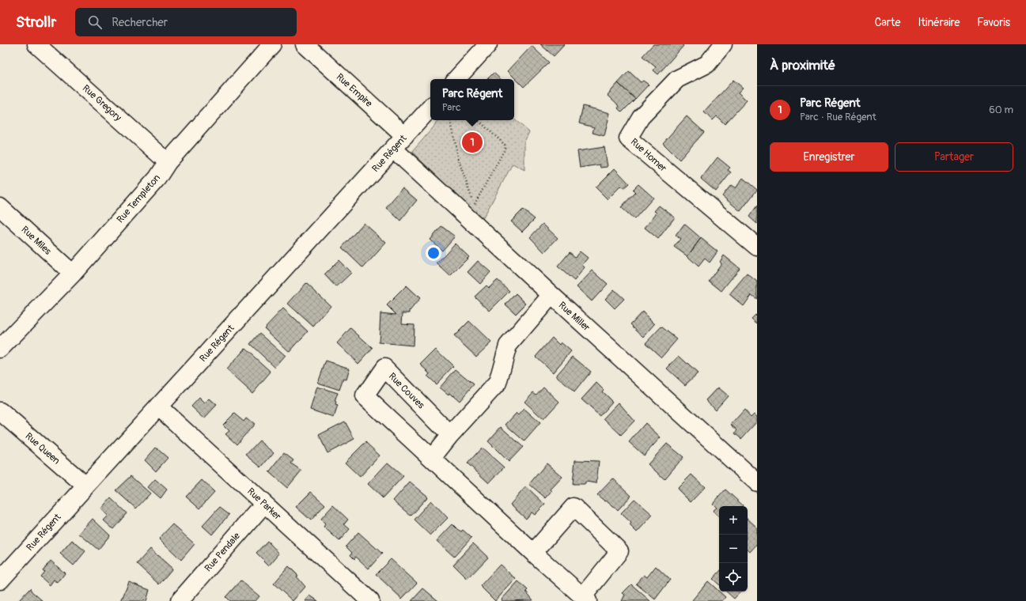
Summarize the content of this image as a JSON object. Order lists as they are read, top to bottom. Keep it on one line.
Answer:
{"streets":{"street":["Rue Empire","Rue Gregory","Rue Régent","Rue Homer","Rue Templeton","Rue Miles","Rue Miller","Rue Couves","Rue Queen","Rue Parker","Rue Pendale"]},"crossings":[["Rue Empire","Rue Régent"],["Rue Gregory","Rue Templeton"],["Rue Régent","Rue Miller"],["Rue Régent","Rue Queen"],["Rue Régent","Rue Parker"],["Rue Templeton","Rue Miles"],["Rue Parker","Rue Pendale"]],"page":{"header":"Strollr","search":"Rechercher","nav":["Carte","Itinéraire","Favoris"],"heading":"À proximité","popup":["Parc Régent","Parc"],"list":[{"mark":"1","name":"Parc Régent","note":"Parc · Rue Régent","value":"60 m"}],"pins":"1","buttons":["Enregistrer","Partager"],"map_buttons":["+","−"]}}
